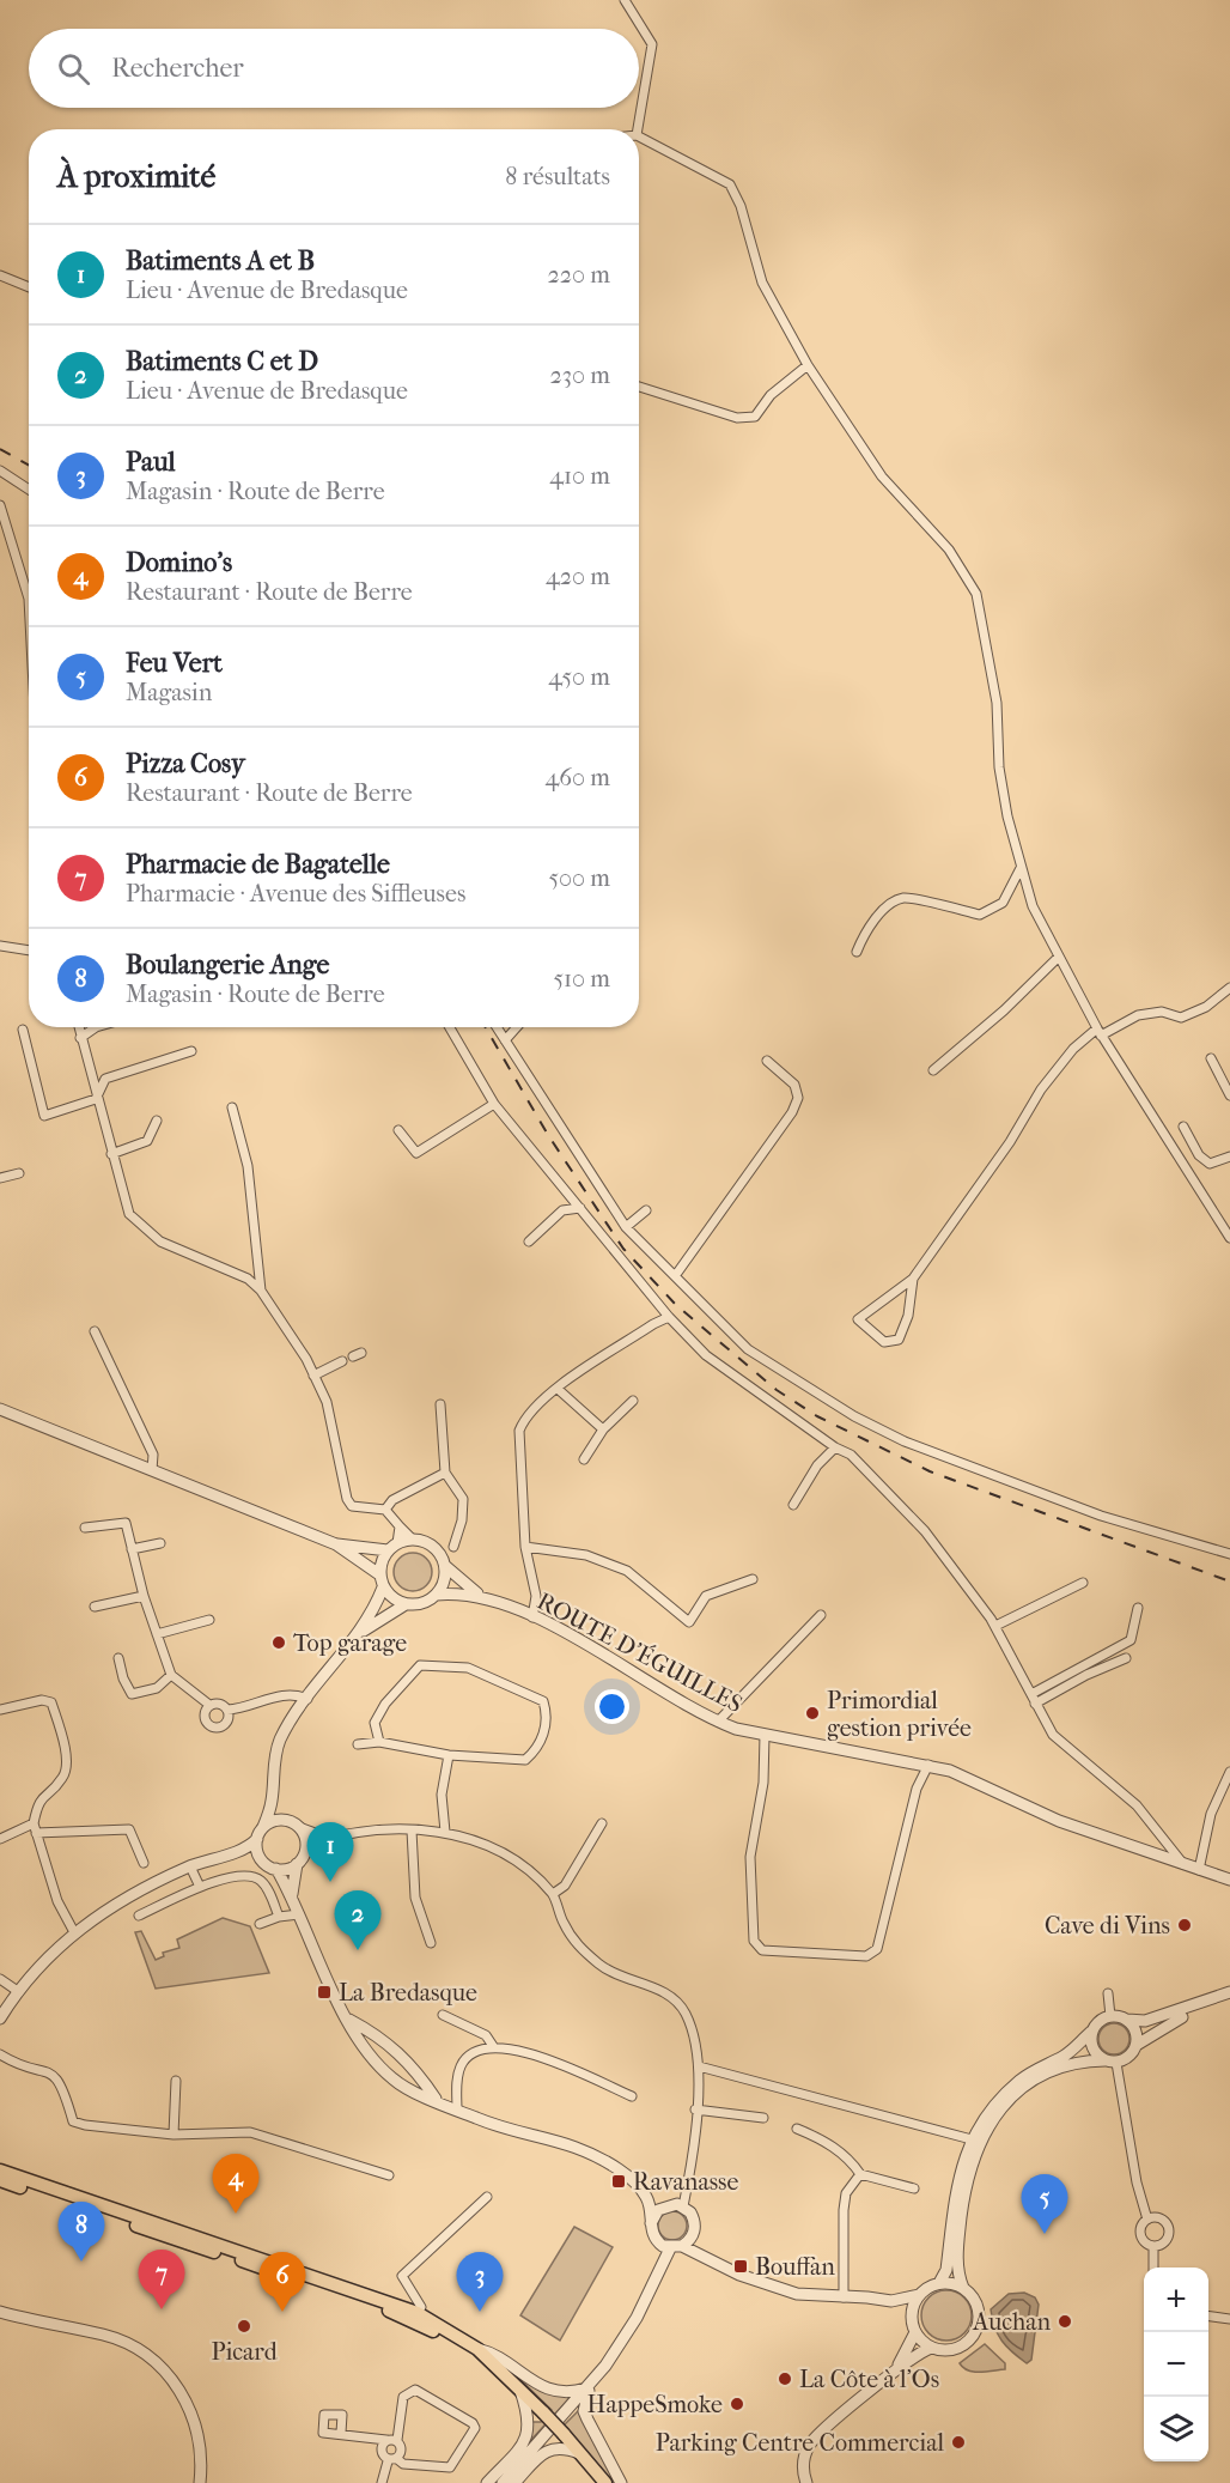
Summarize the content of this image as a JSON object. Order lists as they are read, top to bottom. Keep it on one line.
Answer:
{"streets":{"street":["ROUTE D'ÉGUILLES"]},"places":{"other":["Top garage","Primordial gestion privée","Cave di Vins","Auchan","Picard","La Côte à l'Os","HappeSmoke","Parking Centre Commercial"],"transit":["La Bredasque","Ravanasse","Bouffan"]},"page":{"search":"Rechercher","heading":["À proximité","8 résultats"],"list":[{"mark":"1","name":"Batiments A et B","note":"Lieu · Avenue de Bredasque","value":"220 m"},{"mark":"2","name":"Batiments C et D","note":"Lieu · Avenue de Bredasque","value":"230 m"},{"mark":"3","name":"Paul","note":"Magasin · Route de Berre","value":"410 m"},{"mark":"4","name":"Domino's","note":"Restaurant · Route de Berre","value":"420 m"},{"mark":"5","name":"Feu Vert","note":"Magasin","value":"450 m"},{"mark":"6","name":"Pizza Cosy","note":"Restaurant · Route de Berre","value":"460 m"},{"mark":"7","name":"Pharmacie de Bagatelle","note":"Pharmacie · Avenue des Siffleuses","value":"500 m"},{"mark":"8","name":"Boulangerie Ange","note":"Magasin · Route de Berre","value":"510 m"}],"pins":["1","2","4","5","8","7","3","6"],"map_buttons":["+","−"]}}
